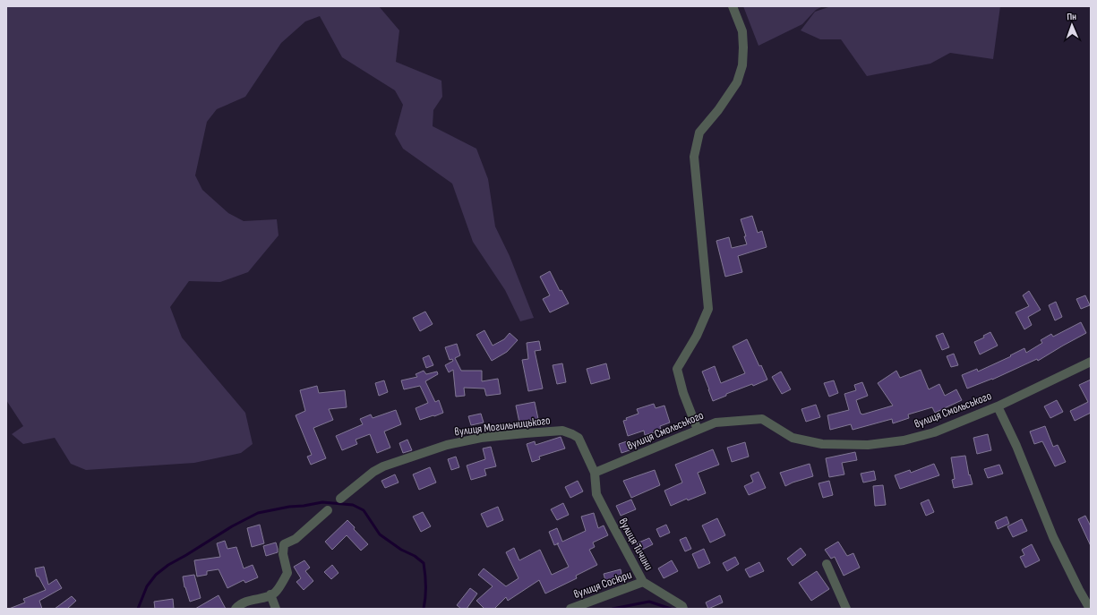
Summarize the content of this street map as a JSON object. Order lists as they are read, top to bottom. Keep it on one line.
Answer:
{"streets":{"street":["вулиця Смольського","вулиця Могильницького","вулиця Тичини","вулиця Сосюри"]},"crossings":[["вулиця Смольського","вулиця Могильницького"],["вулиця Смольського","вулиця Тичини"],["вулиця Могильницького","вулиця Тичини"],["вулиця Тичини","вулиця Сосюри"]],"north":"top"}
